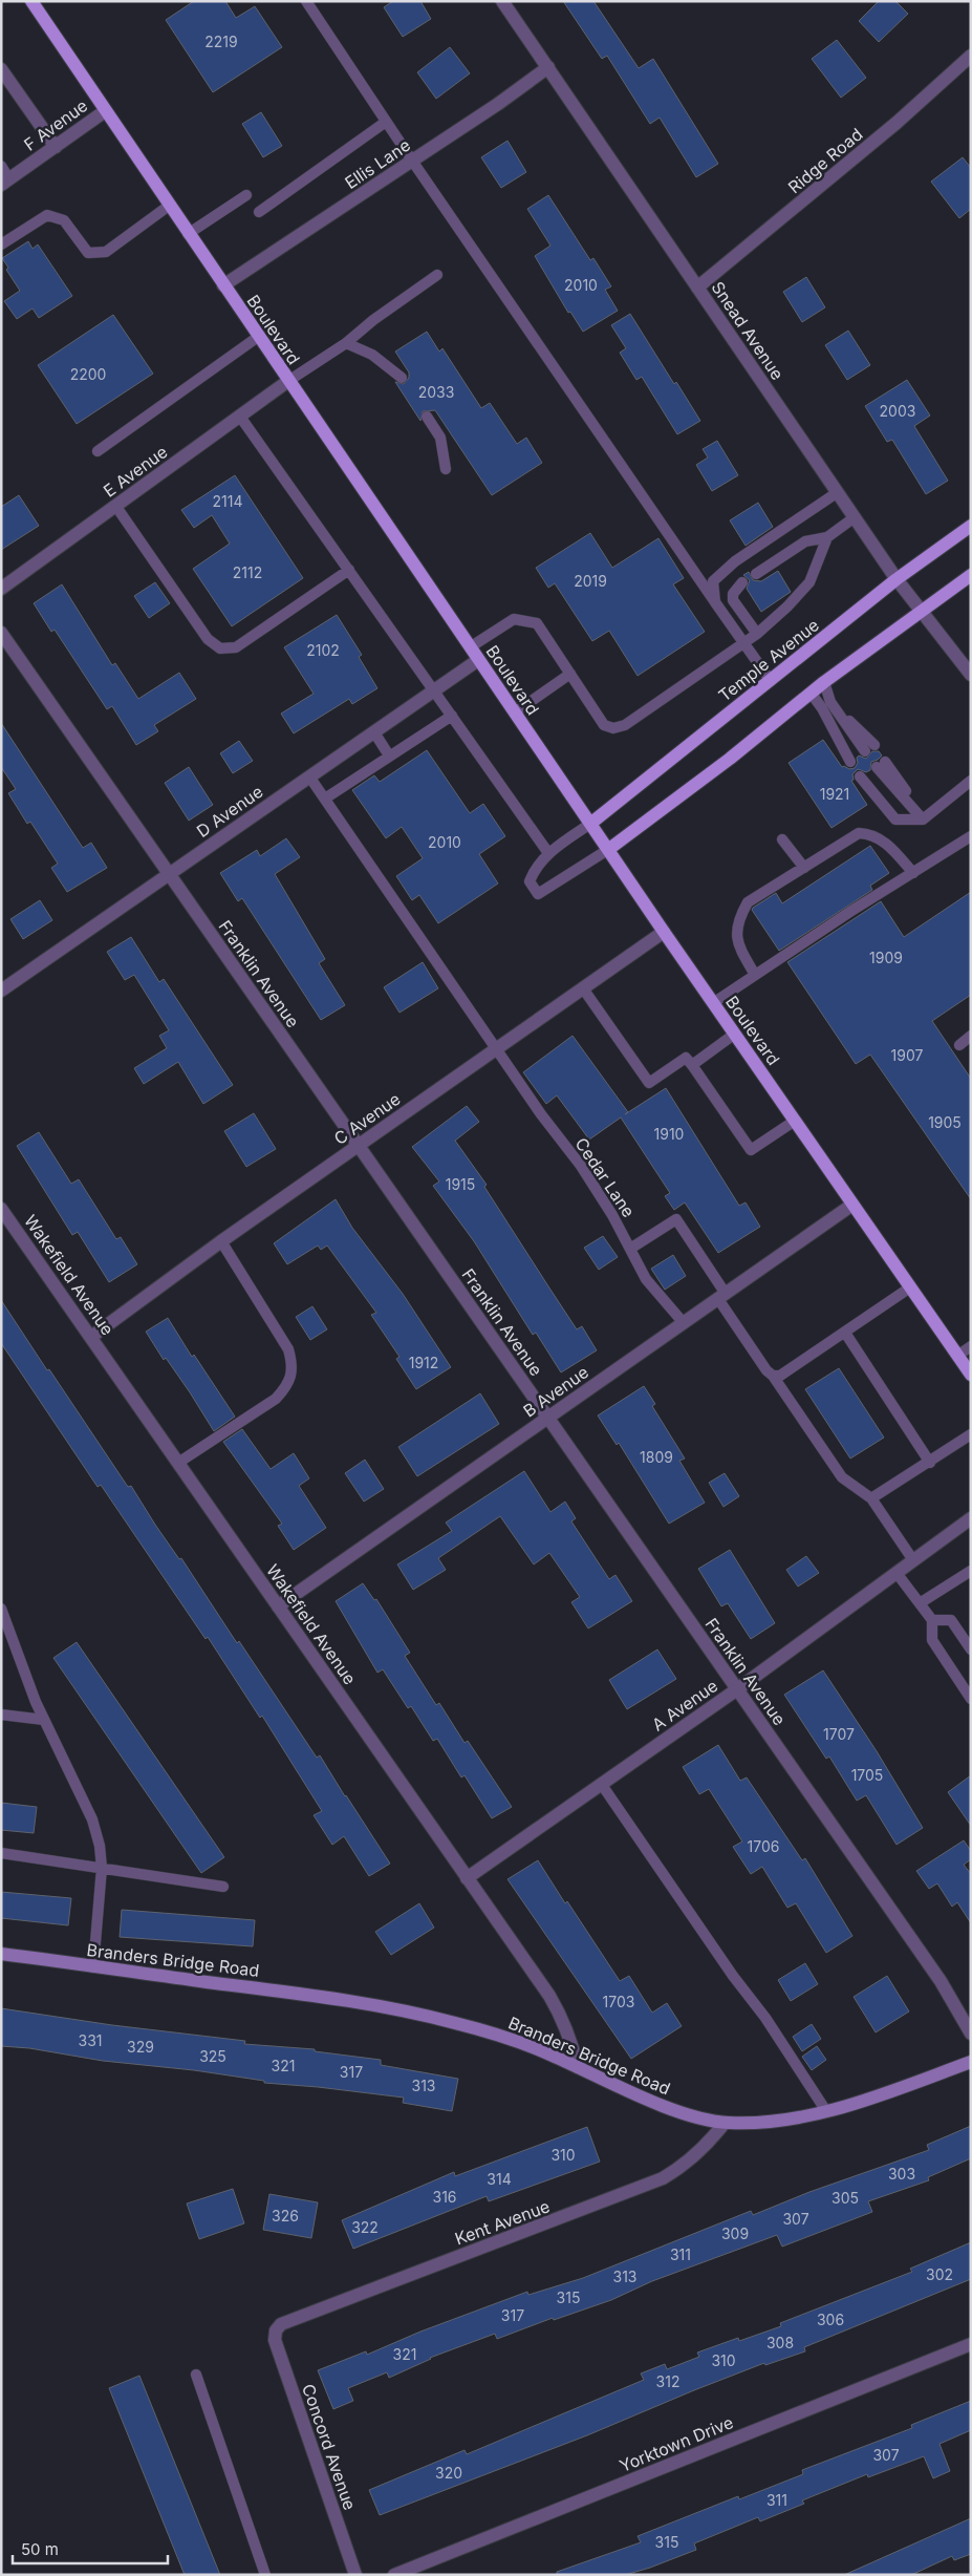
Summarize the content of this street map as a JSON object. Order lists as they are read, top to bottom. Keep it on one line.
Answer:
{"streets":{"main road":["Boulevard","Temple Avenue"],"street":["F Avenue","Ridge Road","Ellis Lane","Snead Avenue","E Avenue","D Avenue","Franklin Avenue","C Avenue","Wakefield Avenue","B Avenue","A Avenue","Branders Bridge Road","Kent Avenue","Yorktown Drive","Concord Avenue"],"lane":["Cedar Lane"]},"crossings":[["F Avenue","Boulevard"],["Ridge Road","Snead Avenue"],["Ellis Lane","Boulevard"],["Ellis Lane","Snead Avenue"],["Boulevard","E Avenue"],["Boulevard","Temple Avenue"],["Boulevard","D Avenue"],["Boulevard","C Avenue"],["Boulevard","B Avenue"],["Snead Avenue","Temple Avenue"],["D Avenue","Franklin Avenue"],["D Avenue","Cedar Lane"],["Franklin Avenue","C Avenue"],["Franklin Avenue","B Avenue"],["Franklin Avenue","A Avenue"],["C Avenue","Cedar Lane"],["C Avenue","Wakefield Avenue"],["Cedar Lane","B Avenue"],["Wakefield Avenue","B Avenue"],["Wakefield Avenue","A Avenue"],["Wakefield Avenue","Branders Bridge Road"],["Branders Bridge Road","Kent Avenue"],["Kent Avenue","Concord Avenue"]],"house_numbers":["2219","2010","2200","2033","2003","2114","2112","2019","2102","1921","2010","1909","1907","1905","1910","1915","1912","1809","1707","1705","1706","1703","331","329","325","321","317","313","310","303","314","316","305","326","307","322","309","311","302","313","315","317","306","308","321","310","312","307","320","311","315"],"scale_bar":"50 m"}
